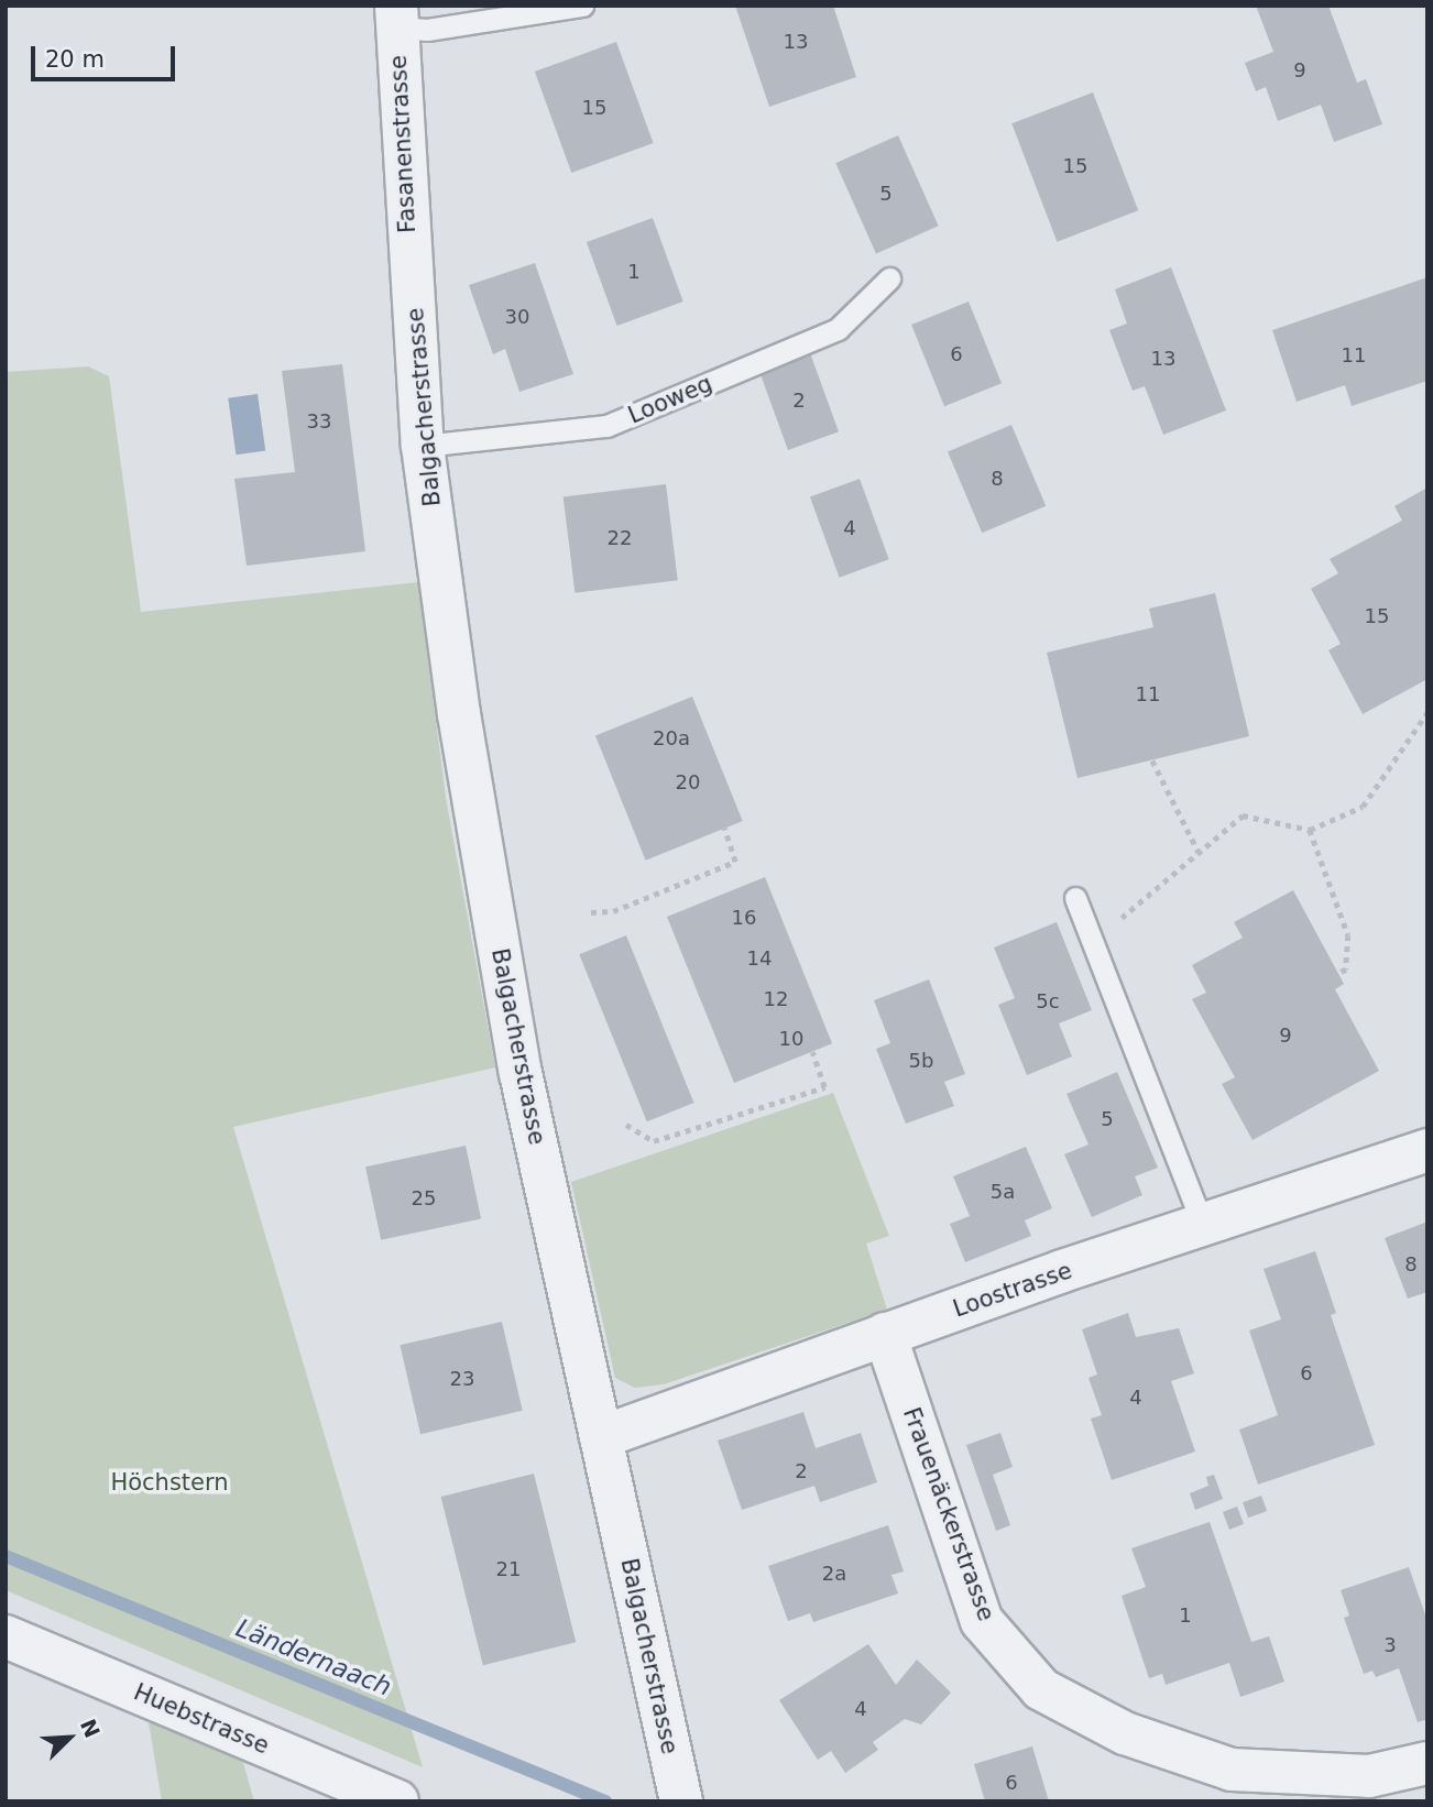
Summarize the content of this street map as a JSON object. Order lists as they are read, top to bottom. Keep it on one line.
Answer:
{"streets":{"street":["Fasanenstrasse","Balgacherstrasse","Loostrasse","Frauenäckerstrasse","Huebstrasse"],"lane":["Looweg"]},"crossings":[["Fasanenstrasse","Balgacherstrasse"],["Looweg","Balgacherstrasse"],["Balgacherstrasse","Loostrasse"],["Loostrasse","Frauenäckerstrasse"]],"water":["Ländernaach"],"parks":["Höchstern"],"house_numbers":["13","9","15","15","5","1","30","6","11","13","2","33","8","4","22","15","11","20a","20","16","14","12","5c","9","10","5b","5","5a","25","8","6","23","4","2","21","2a","1","3","4","6"],"scale_bar":"20 m","north":"top right"}
